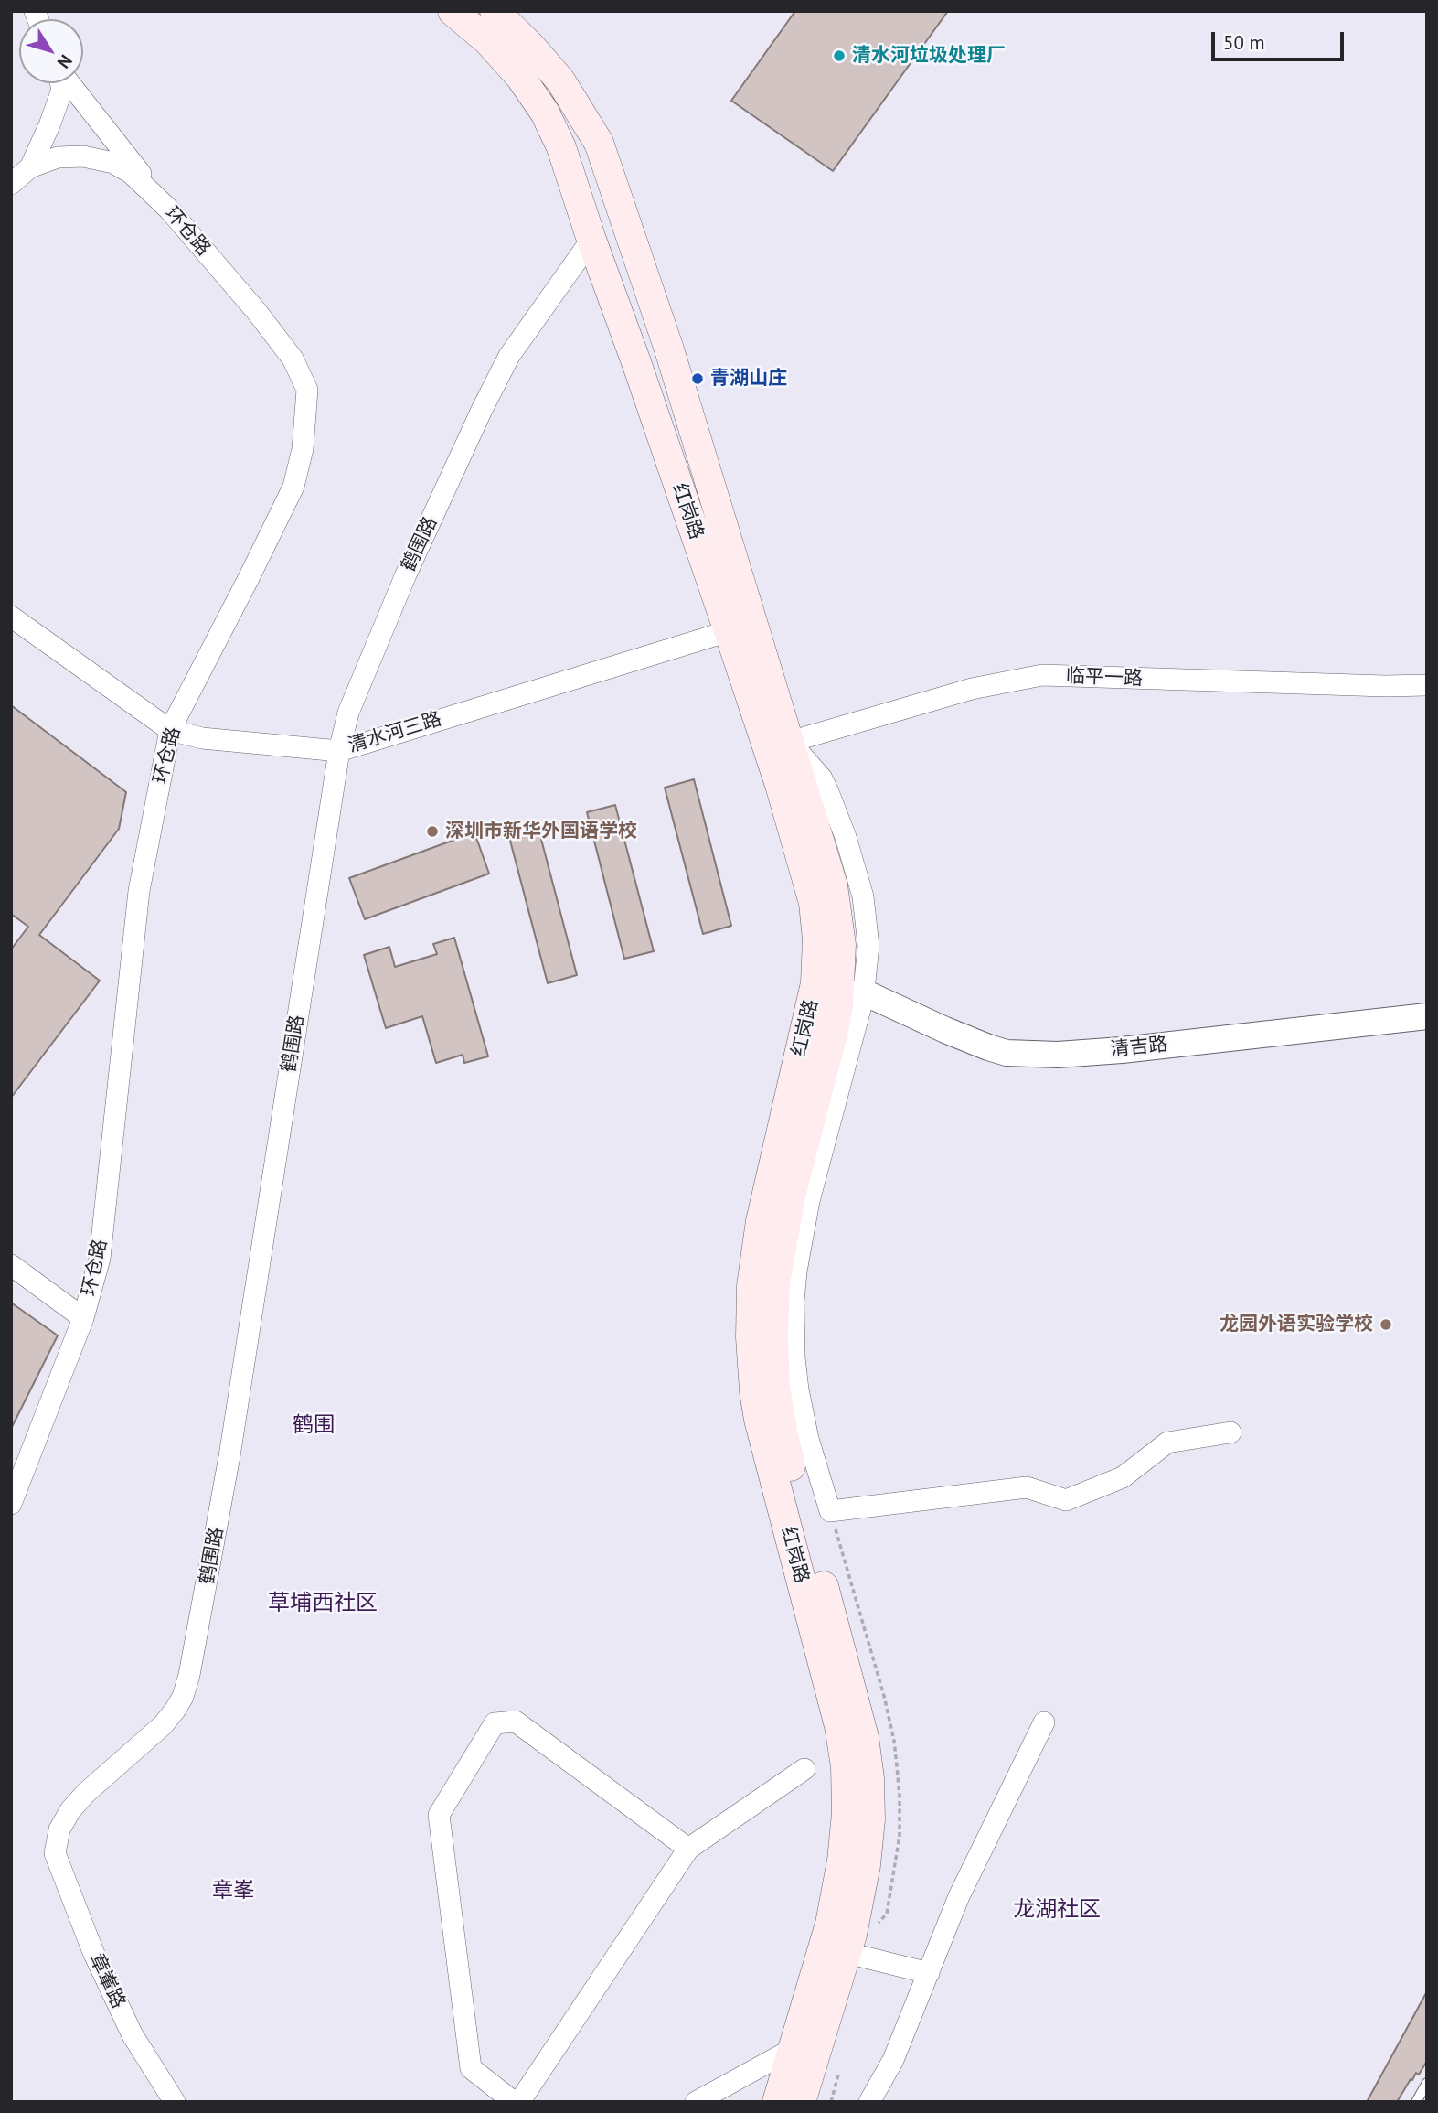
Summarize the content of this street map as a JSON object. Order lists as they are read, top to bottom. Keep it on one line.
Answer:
{"streets":{"main road":["红岗路"],"street":["环仓路","鹤围路","临平一路","清水河三路","清吉路","章輋路"]},"crossings":[["环仓路","清水河三路"],["红岗路","鹤围路"],["红岗路","临平一路"],["红岗路","清水河三路"],["鹤围路","清水河三路"],["鹤围路","章輋路"]],"districts":["鹤围","草埔西社区","章峯","龙湖社区"],"places":["清水河垃圾处理厂","青湖山庄","深圳市新华外国语学校","龙园外语实验学校"],"scale_bar":"50 m","north":"bottom right"}
